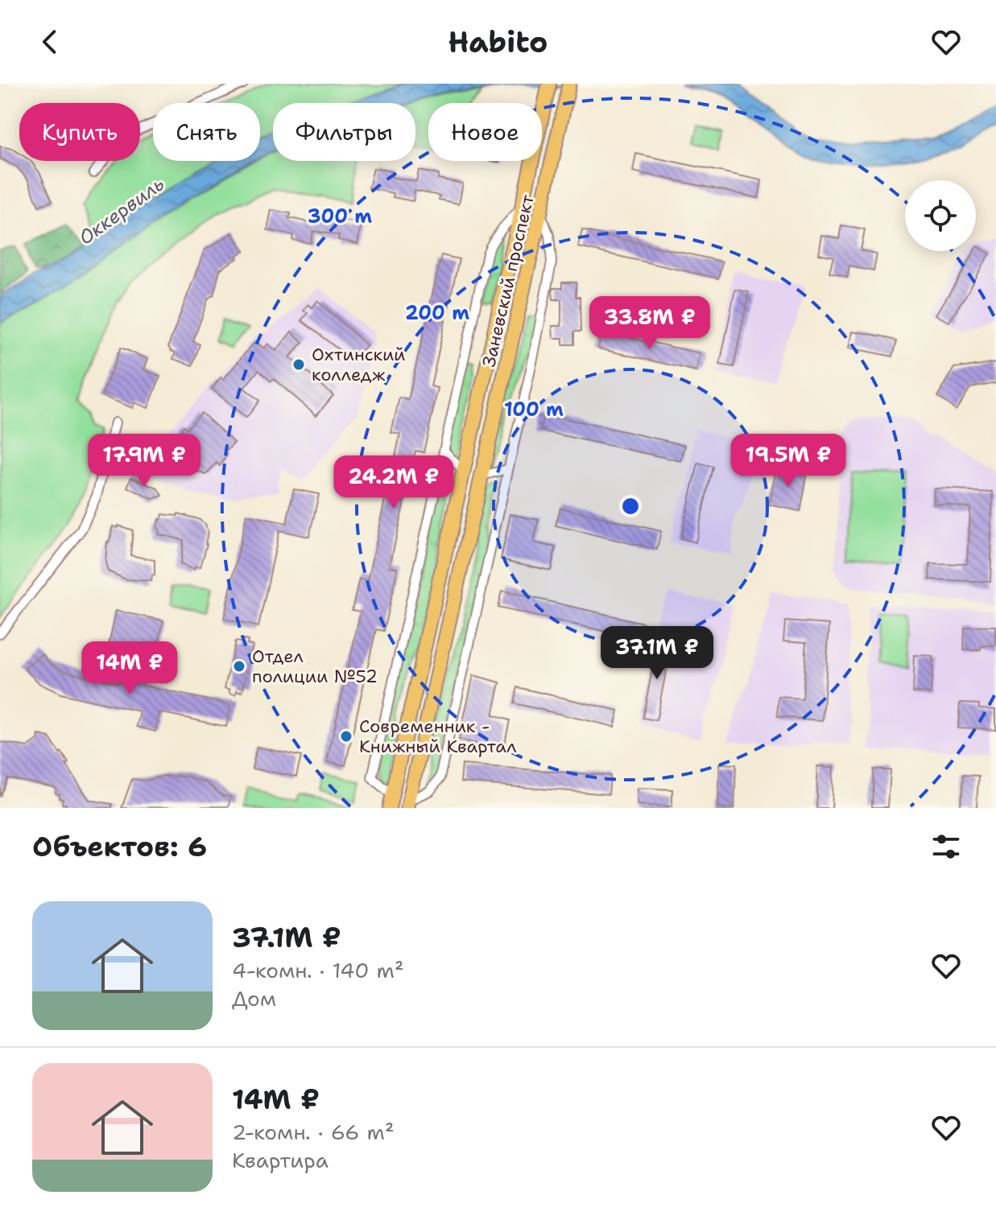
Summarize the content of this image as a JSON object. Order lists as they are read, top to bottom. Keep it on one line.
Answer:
{"streets":{"main road":["Заневский проспект"]},"water":["Оккервиль"],"places":["Охтинский колледж","Отдел полиции №52","Современник - Книжный Квартал"],"page":{"header":"Habito","chip":["Купить","Снять","Фильтры","Новое"],"price":["33.8M ₽","17.9M ₽","19.5M ₽","24.2M ₽","37.1M ₽","14M ₽"],"heading":"Объектов: 6","list":[{"name":"37.1M ₽","note":"4-комн. · 140 m² · Дом"},{"name":"14M ₽","note":"2-комн. · 66 m² · Квартира"}]},"rings":["300 m","200 m","100 m"]}
